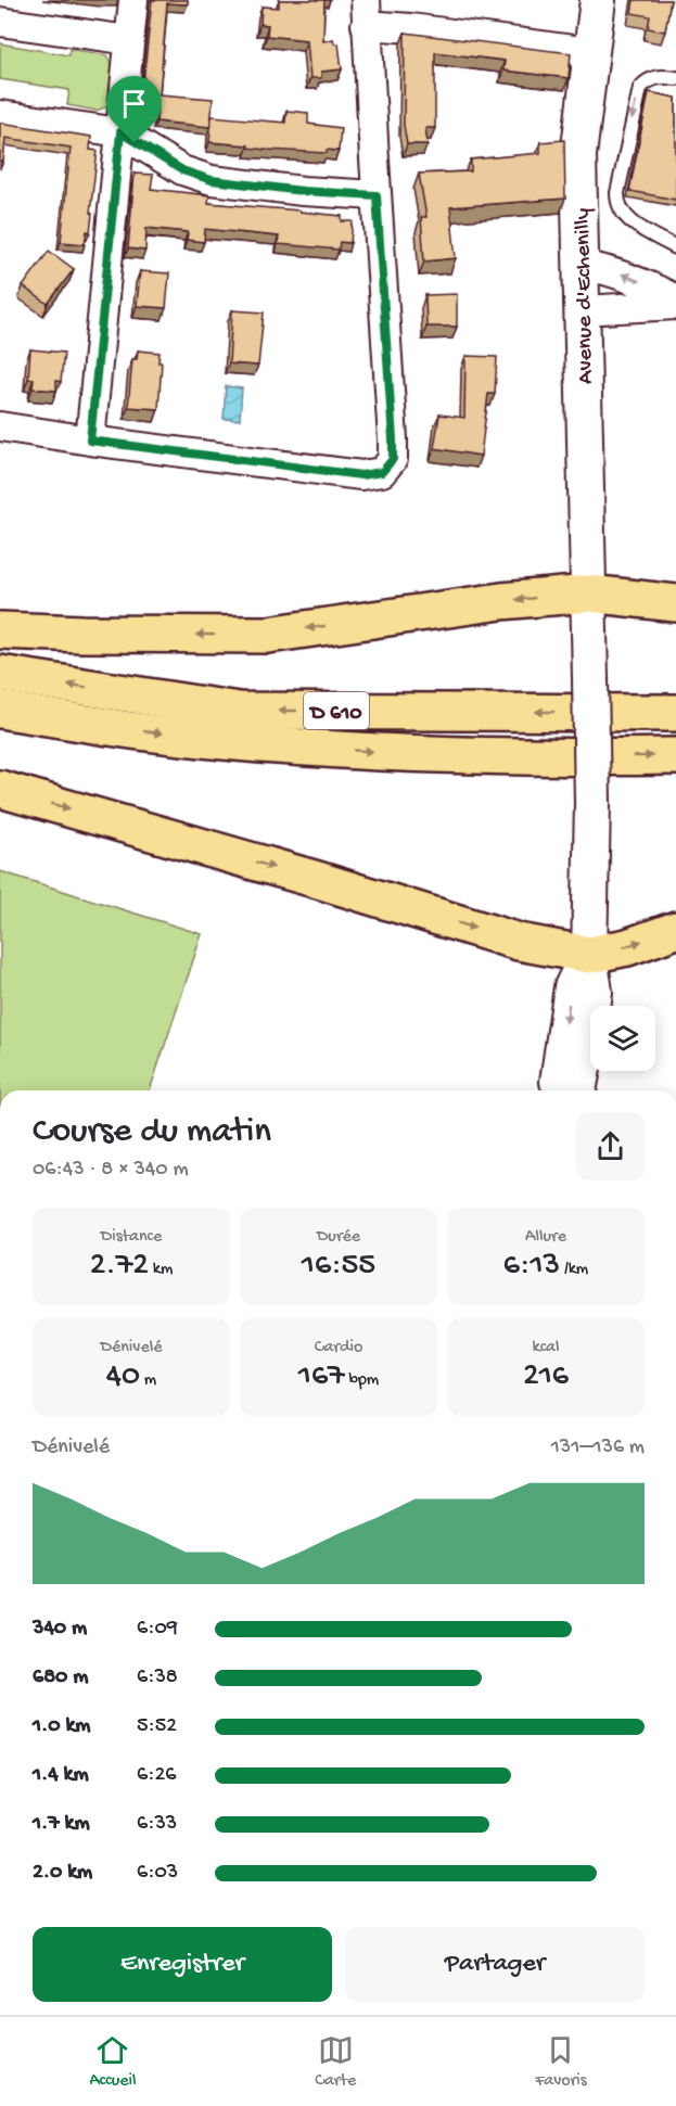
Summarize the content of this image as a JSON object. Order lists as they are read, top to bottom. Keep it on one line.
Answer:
{"streets":{"highway":["D 610"],"street":["Avenue d'Echenilly"]},"page":{"heading":["Course du matin","06:43 · 8 × 340 m"],"stats":[["Distance","2.72 km"],["Durée","16:55"],["Allure","6:13 /km"],["Dénivelé","40 m"],["Cardio","167 bpm"],["kcal","216"]],"chart":["Dénivelé","131–136 m"],"list":[{"name":"340 m","note":"6:09"},{"name":"680 m","note":"6:38"},{"name":"1.0 km","note":"5:52"},{"name":"1.4 km","note":"6:26"},{"name":"1.7 km","note":"6:33"},{"name":"2.0 km","note":"6:03"}],"buttons":["Enregistrer","Partager"],"tabs":["Accueil","Carte","Favoris"]}}
